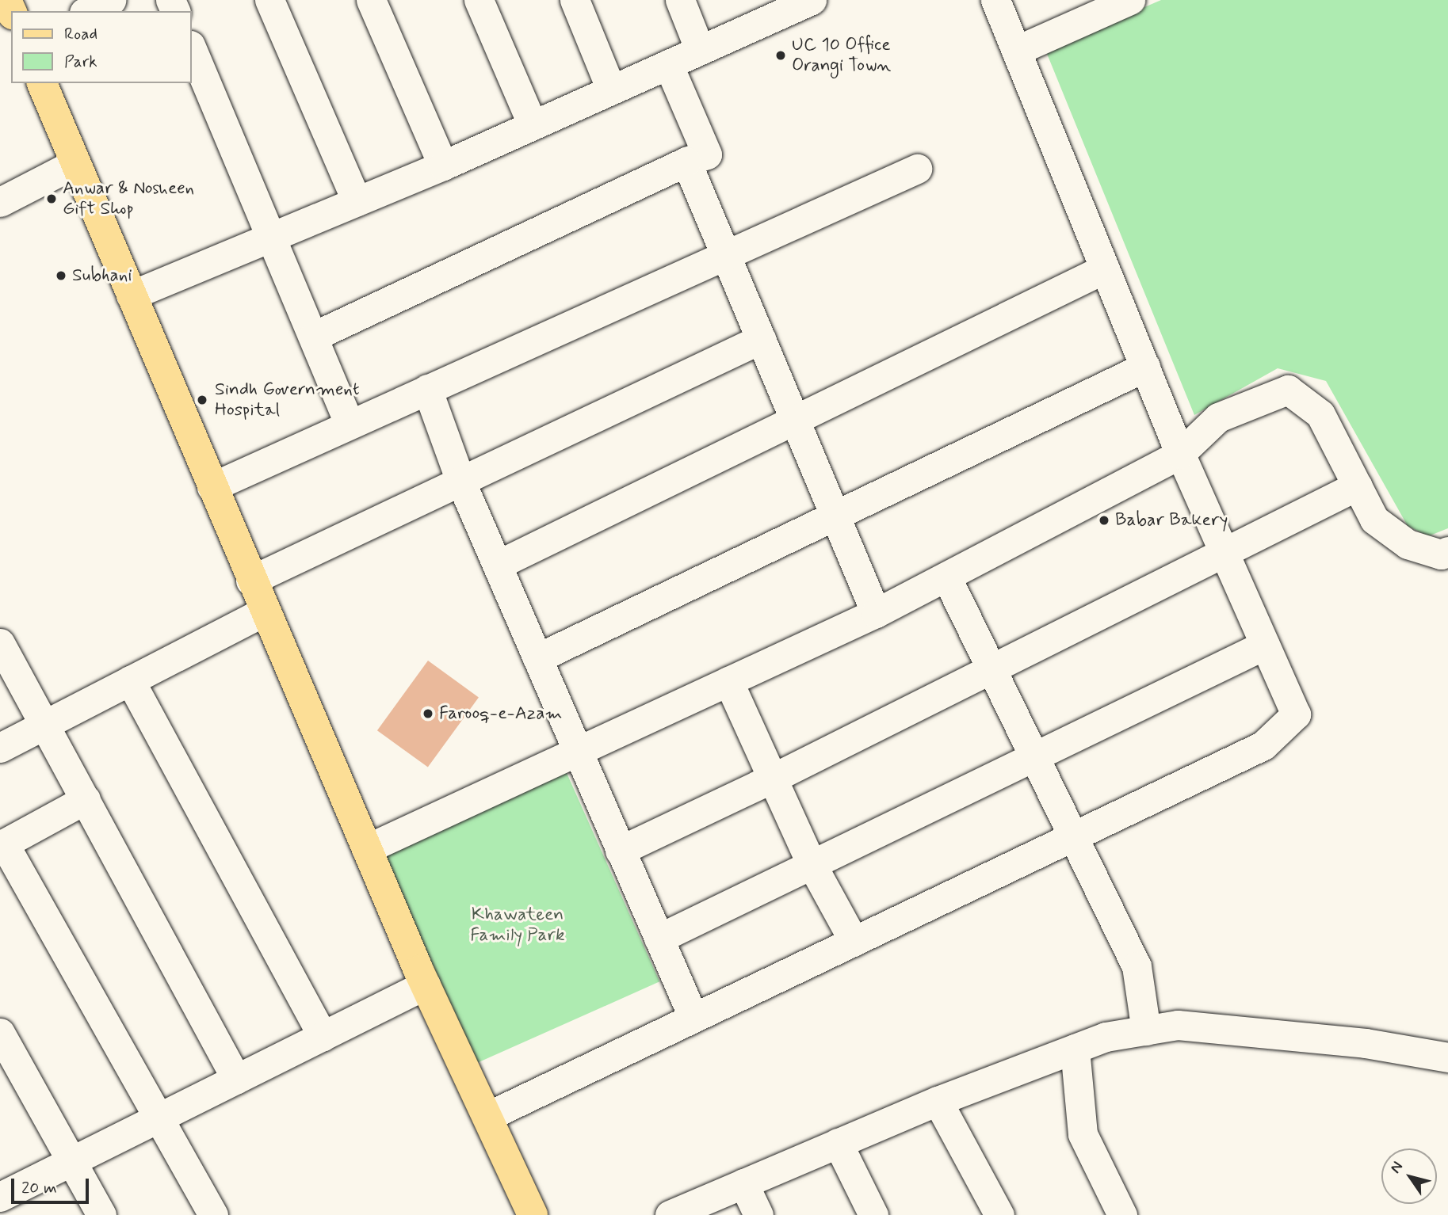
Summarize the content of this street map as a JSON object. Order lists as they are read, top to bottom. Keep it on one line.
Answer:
{"parks":["Khawateen Family Park"],"places":["UC 10 Office Orangi Town","Anwar & Nosheen Gift Shop","Subhani","Sindh Government Hospital","Babar Bakery","Farooq-e-Azam"],"legend":["Road","Park"],"scale_bar":"20 m","north":"top left"}
